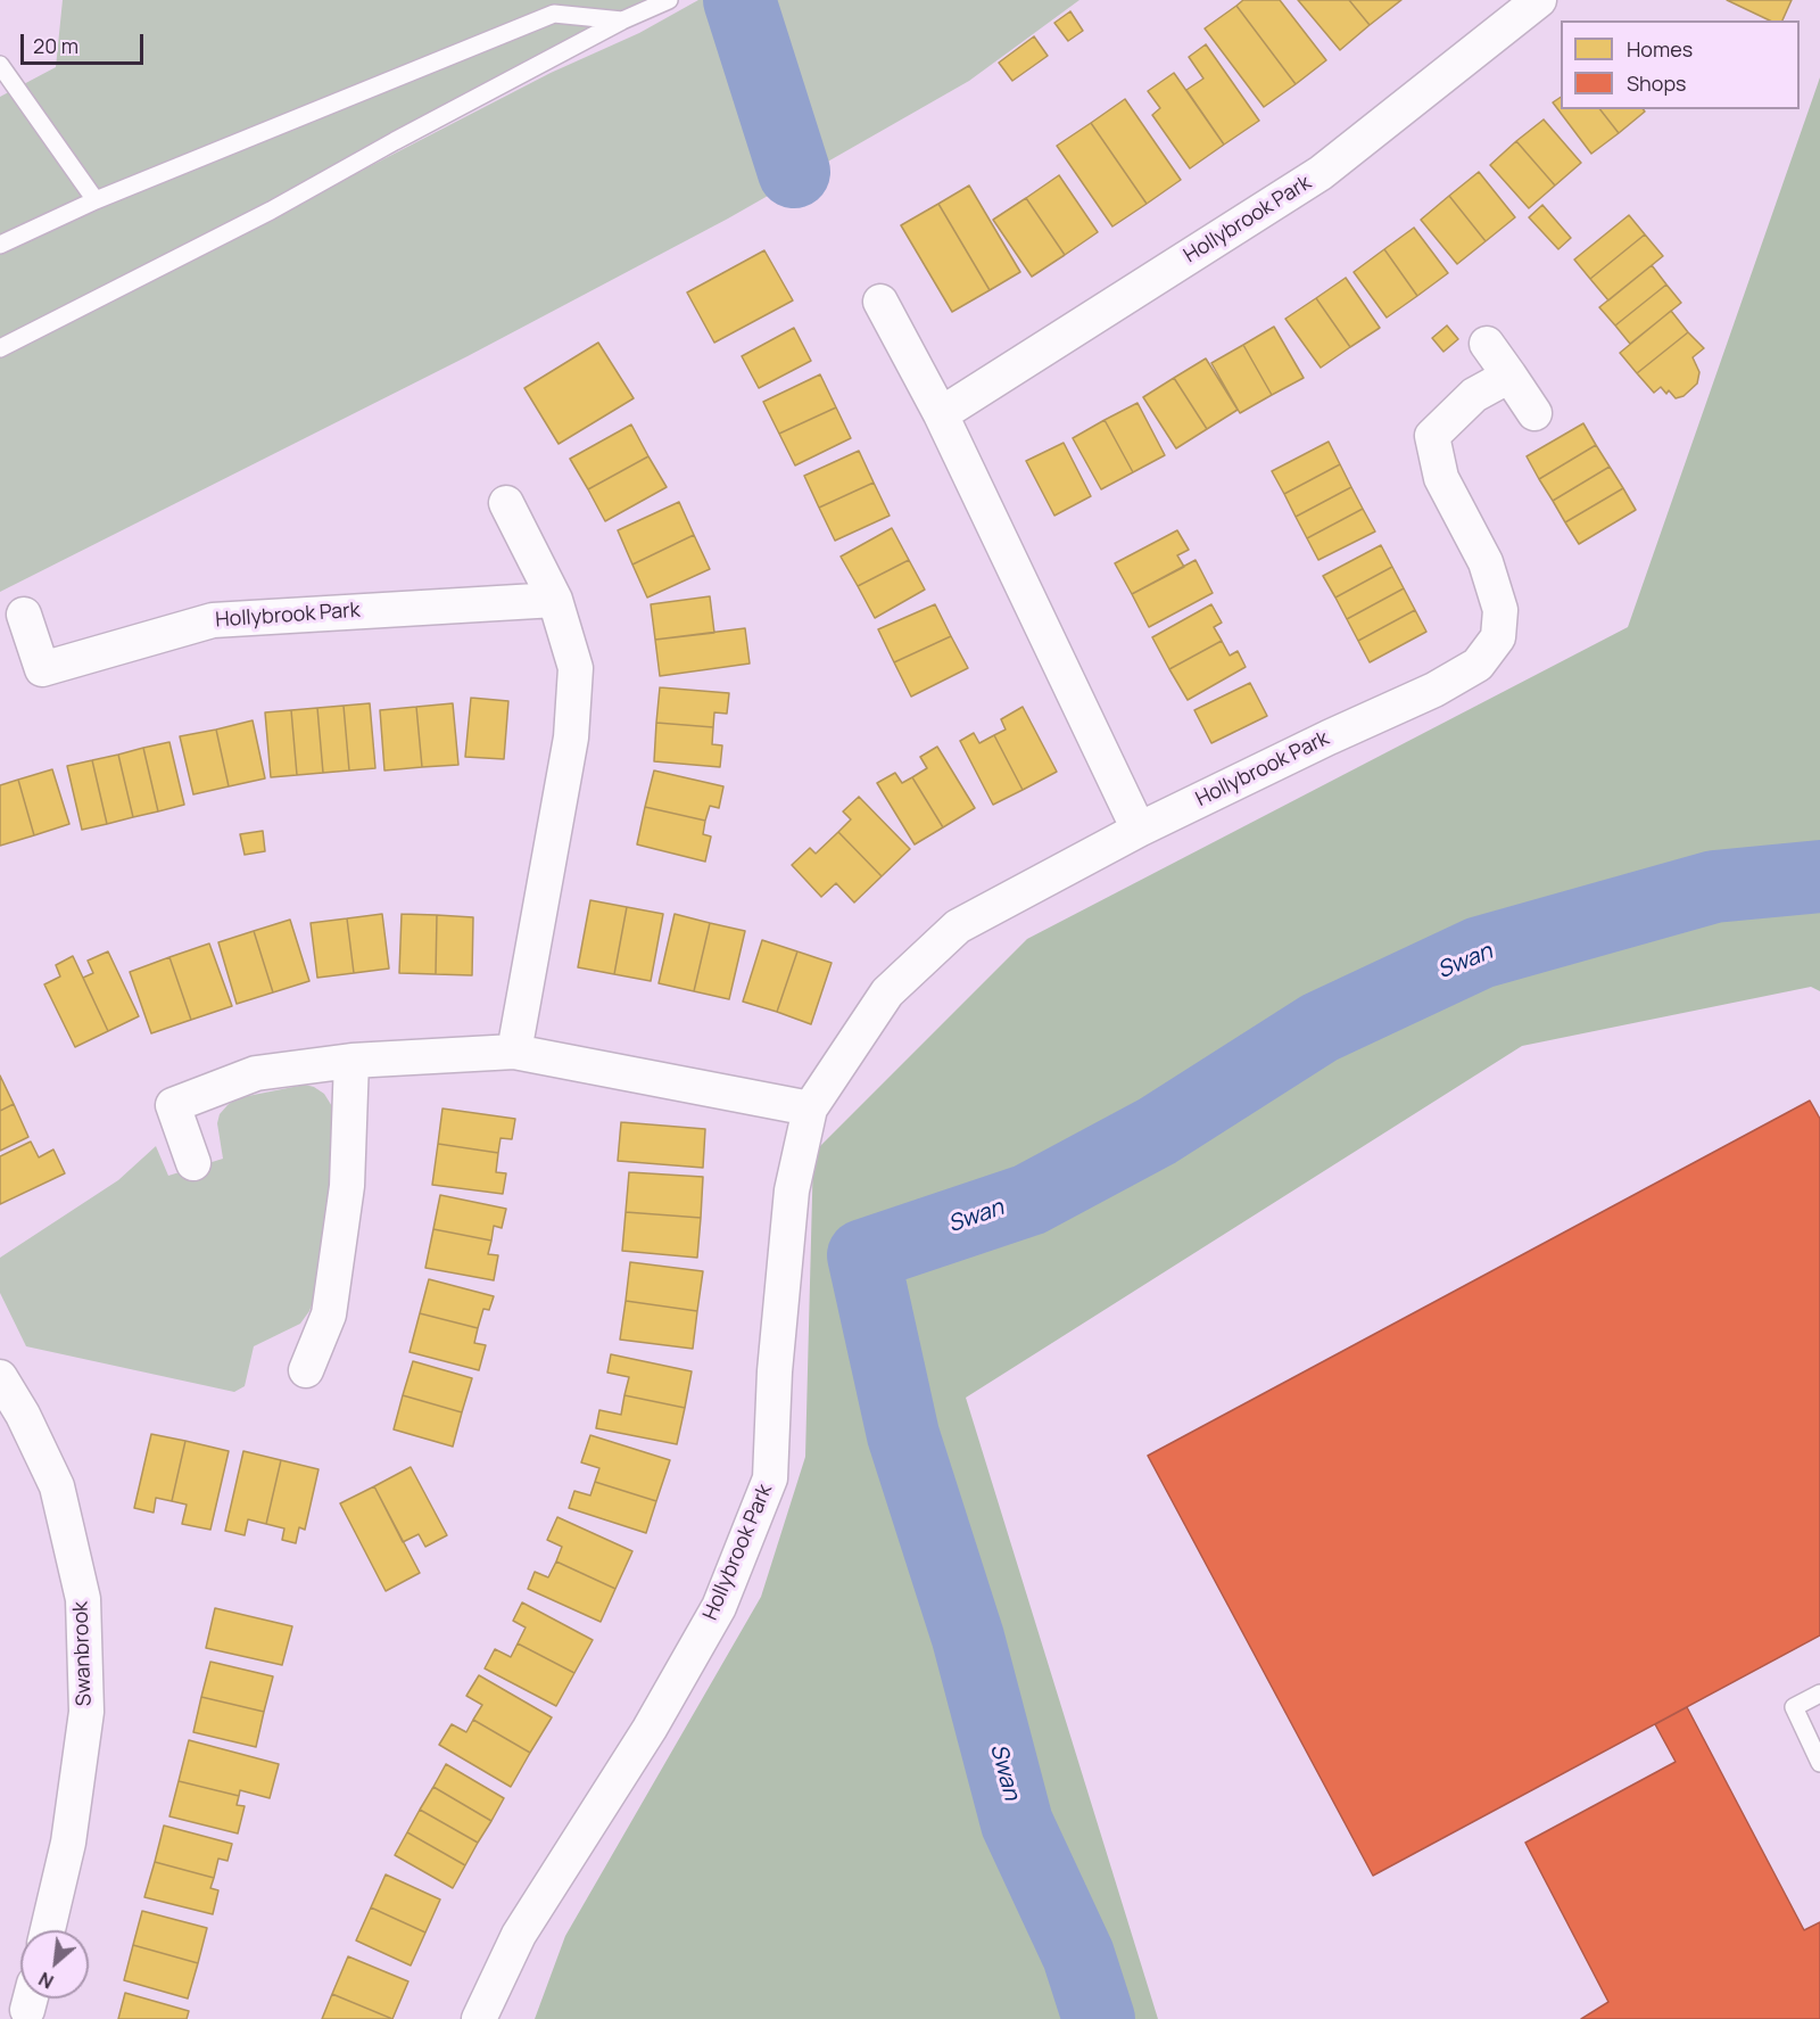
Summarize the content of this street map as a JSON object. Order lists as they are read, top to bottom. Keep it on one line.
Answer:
{"streets":{"street":["Hollybrook Park","Swanbrook"]},"water":["Swan"],"legend":["Homes","Shops"],"scale_bar":"20 m","north":"bottom left"}
